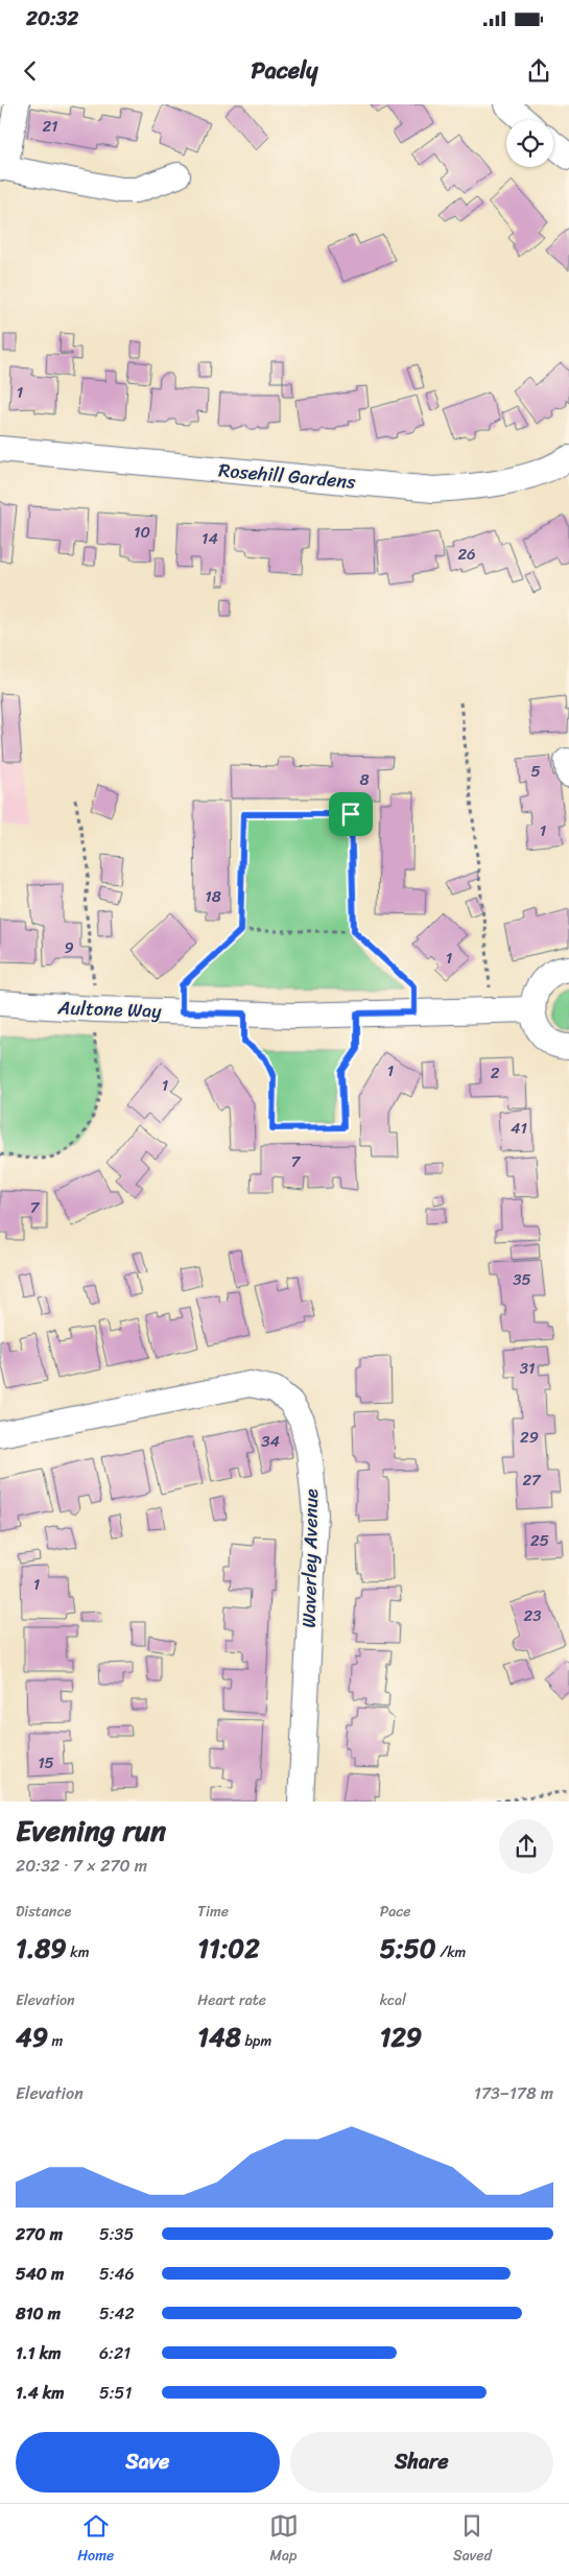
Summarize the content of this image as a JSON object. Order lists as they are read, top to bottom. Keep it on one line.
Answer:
{"streets":{"street":["Rosehill Gardens","Aultone Way","Waverley Avenue"]},"house_numbers":["21","1","10","14","26","5","8","1","18","9","1","1","2","1","41","7","7","35","31","29","34","27","25","1","23","15"],"page":{"status":"20:32","header":"Pacely","heading":["Evening run","20:32 · 7 × 270 m"],"stats":[["Distance","1.89 km"],["Time","11:02"],["Pace","5:50 /km"],["Elevation","49 m"],["Heart rate","148 bpm"],["kcal","129"]],"chart":["Elevation","173–178 m"],"list":[{"name":"270 m","note":"5:35"},{"name":"540 m","note":"5:46"},{"name":"810 m","note":"5:42"},{"name":"1.1 km","note":"6:21"},{"name":"1.4 km","note":"5:51"}],"buttons":["Save","Share"],"tabs":["Home","Map","Saved"]}}
